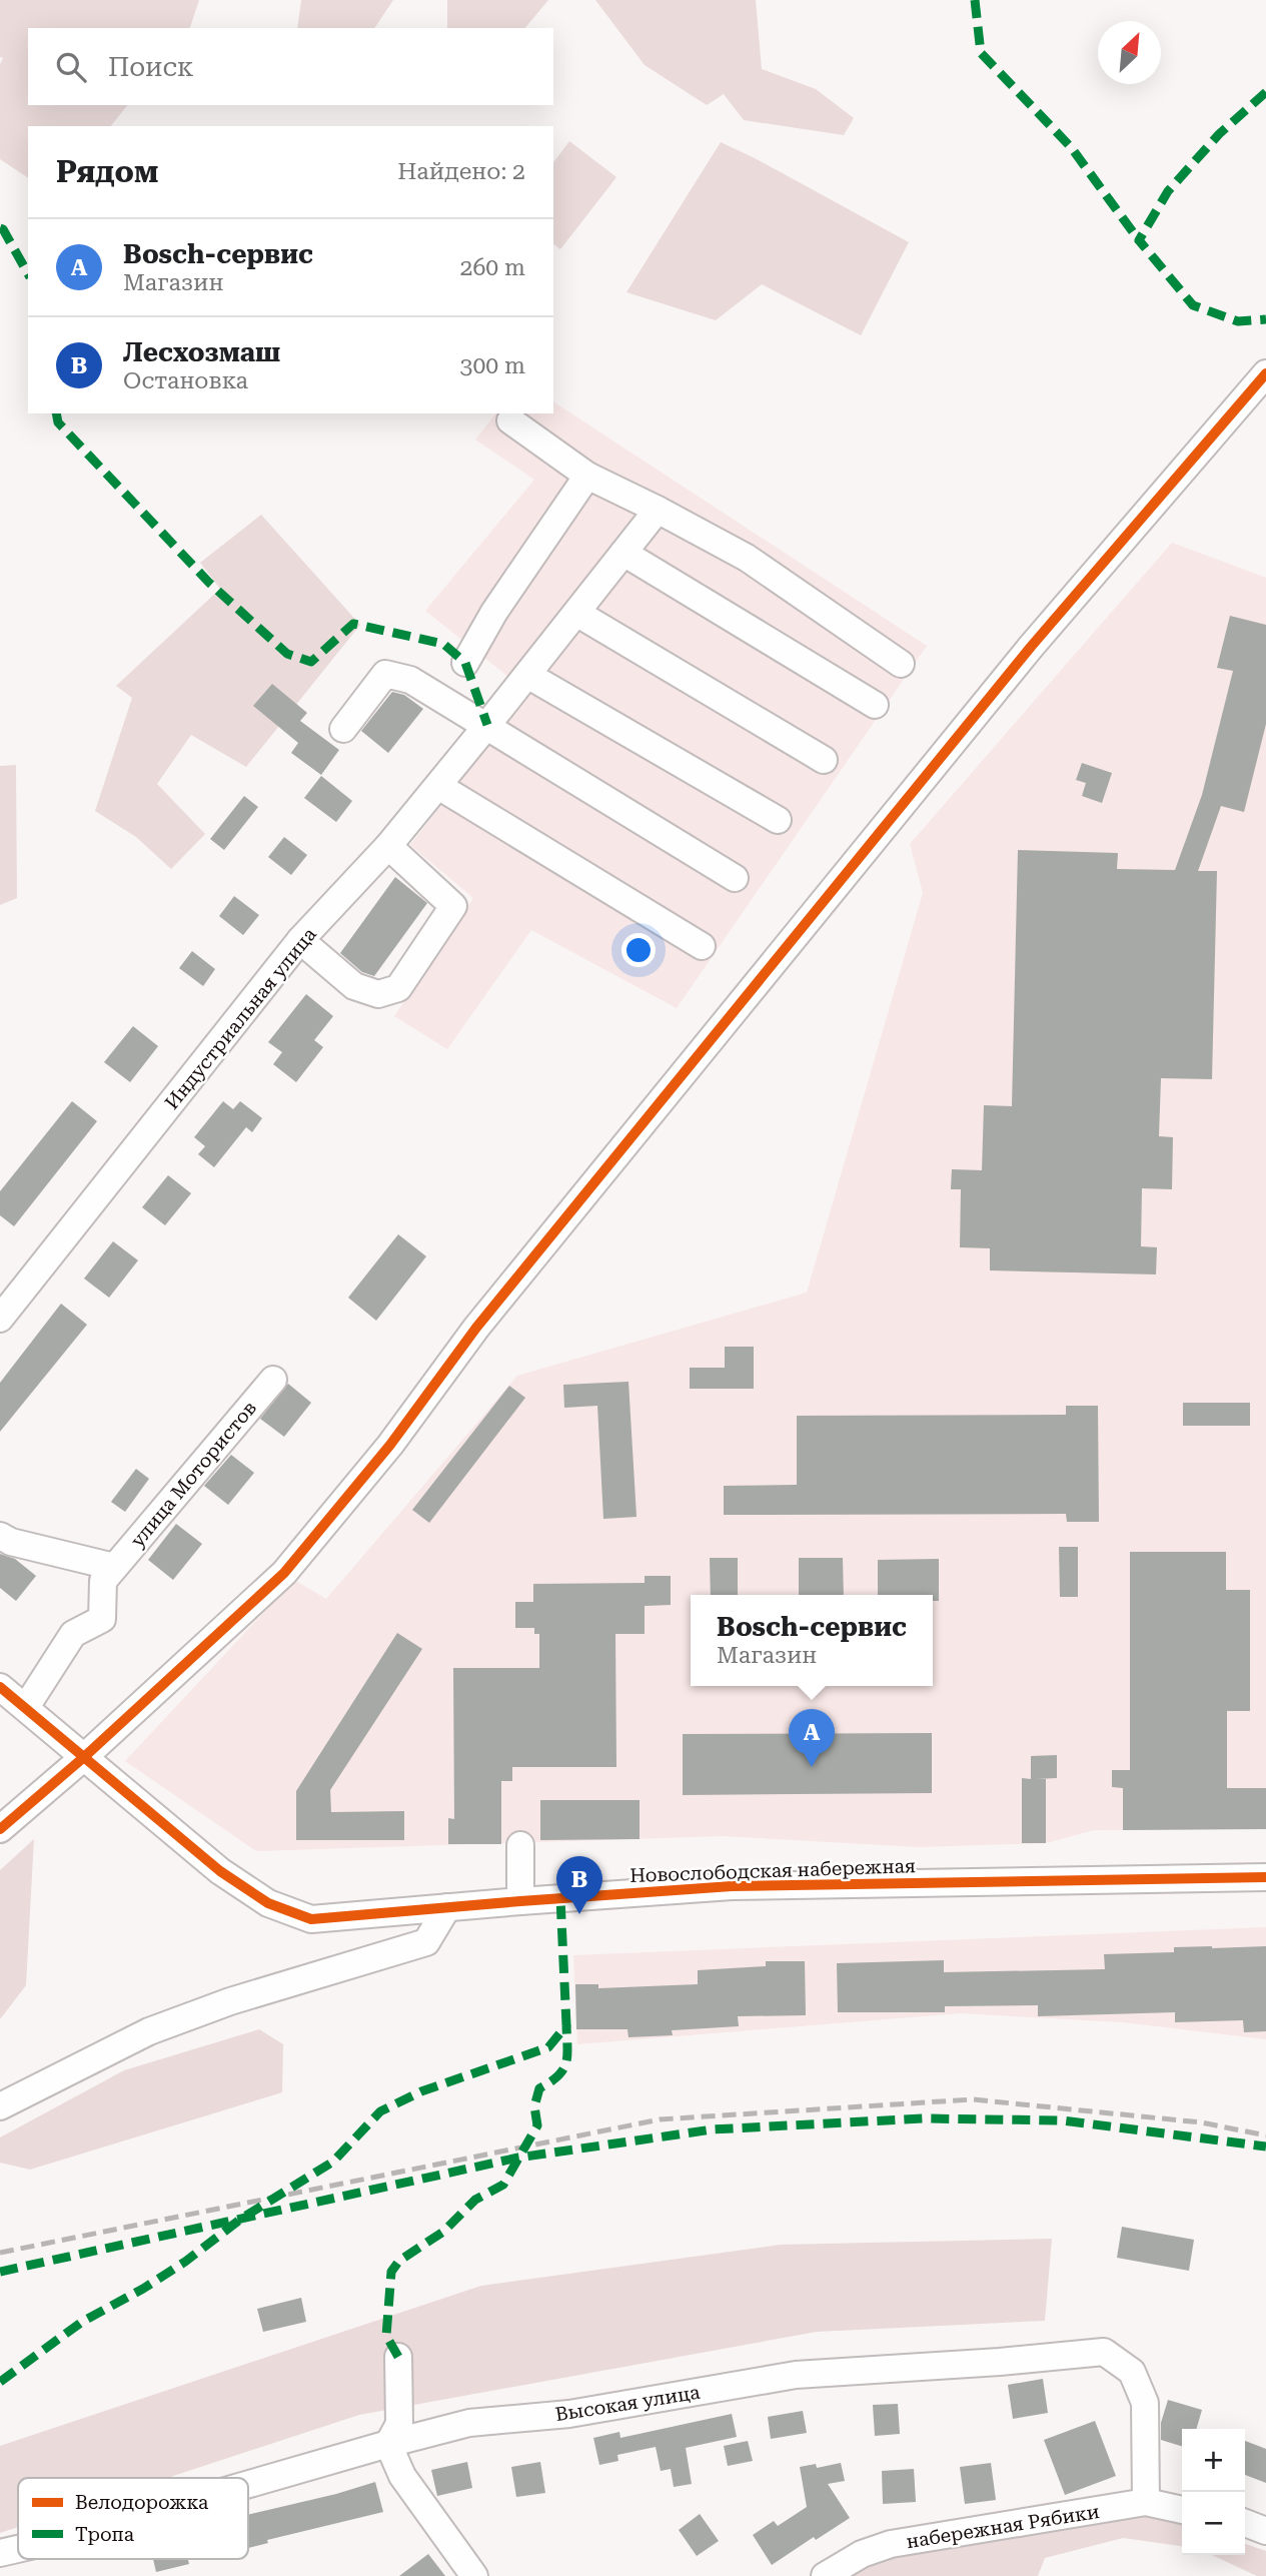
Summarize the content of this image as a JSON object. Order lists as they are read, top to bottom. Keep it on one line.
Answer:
{"streets":{"street":["Индустриальная улица","улица Мотористов","Новослободская набережная","Высокая улица","набережная Рябики"]},"crossings":[["улица Мотористов","Новослободская набережная"],["Высокая улица","набережная Рябики"]],"legend":["Велодорожка","Тропа"],"north":"top right","page":{"search":"Поиск","heading":["Рядом","Найдено: 2"],"list":[{"mark":"A","name":"Bosch-сервис","note":"Магазин","value":"260 m"},{"mark":"B","name":"Лесхозмаш","note":"Остановка","value":"300 m"}],"popup":["Bosch-сервис","Магазин"],"pins":["A","B"],"map_buttons":["+","−"]}}
